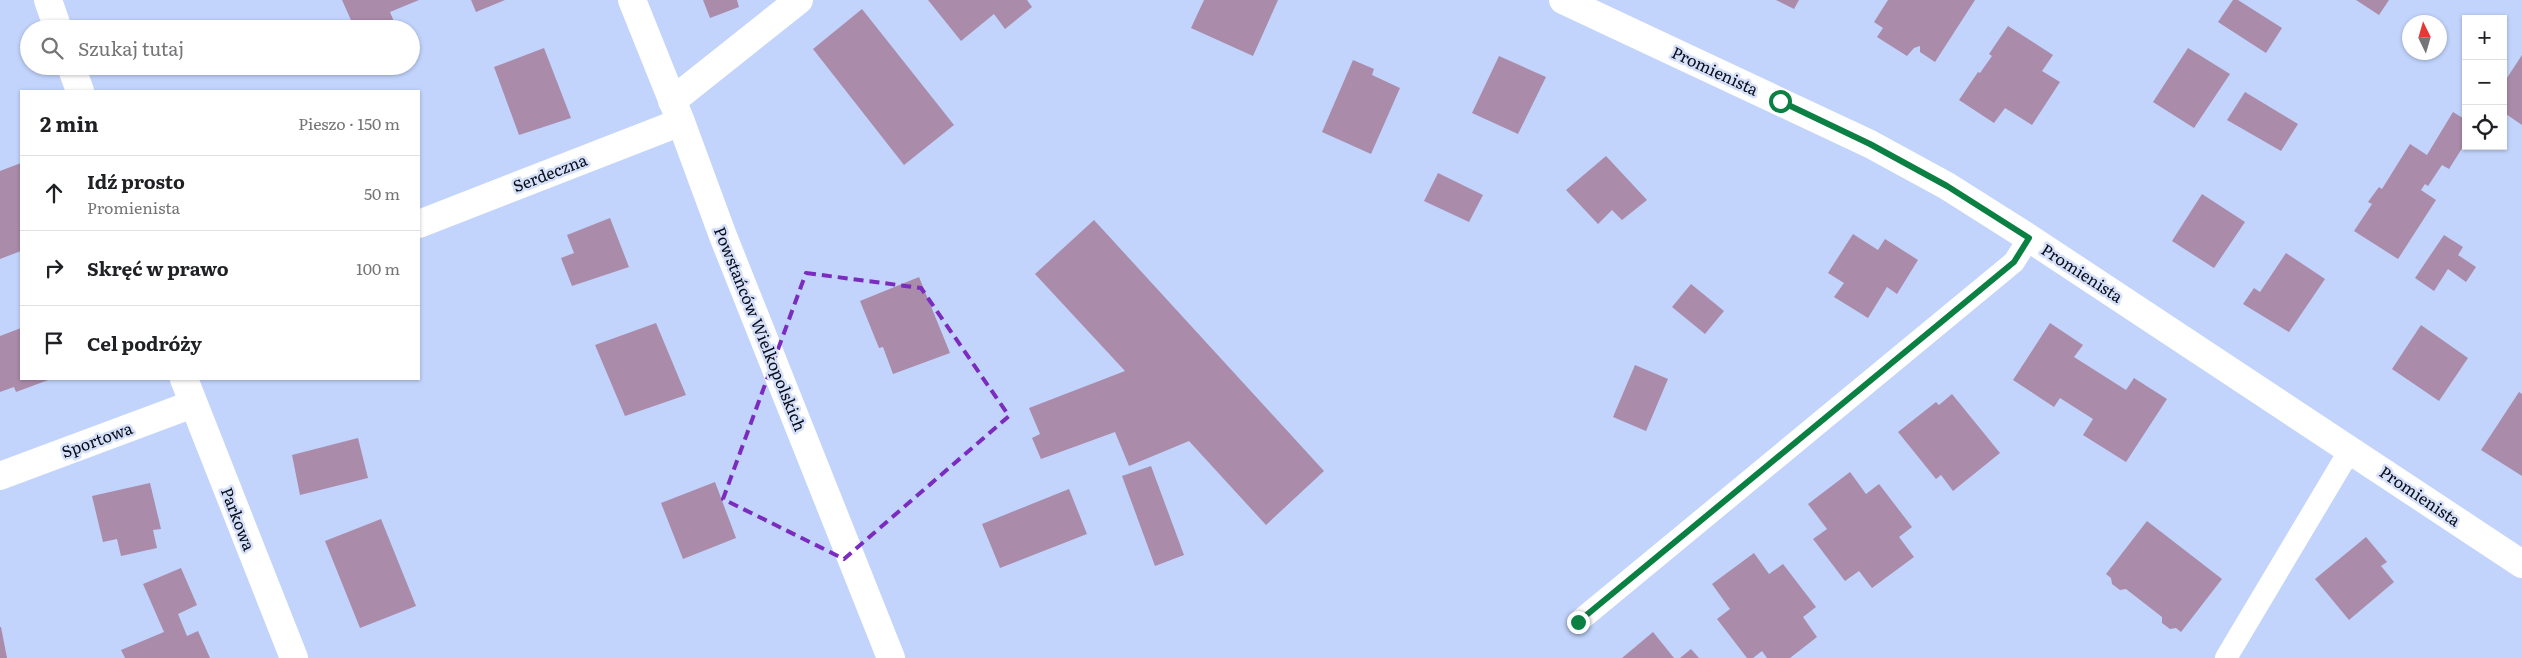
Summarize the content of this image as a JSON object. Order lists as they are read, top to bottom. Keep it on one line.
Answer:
{"streets":{"street":["Promienista","Serdeczna","Powstańców Wielkopolskich","Sportowa","Parkowa"]},"crossings":[["Serdeczna","Powstańców Wielkopolskich"],["Sportowa","Parkowa"]],"north":"top","page":{"map_buttons":["+","−"],"search":"Szukaj tutaj","heading":["2 min","Pieszo · 150 m"],"list":[["Idź prosto","Promienista","50 m"],["Skręć w prawo","100 m"],"Cel podróży"]}}
